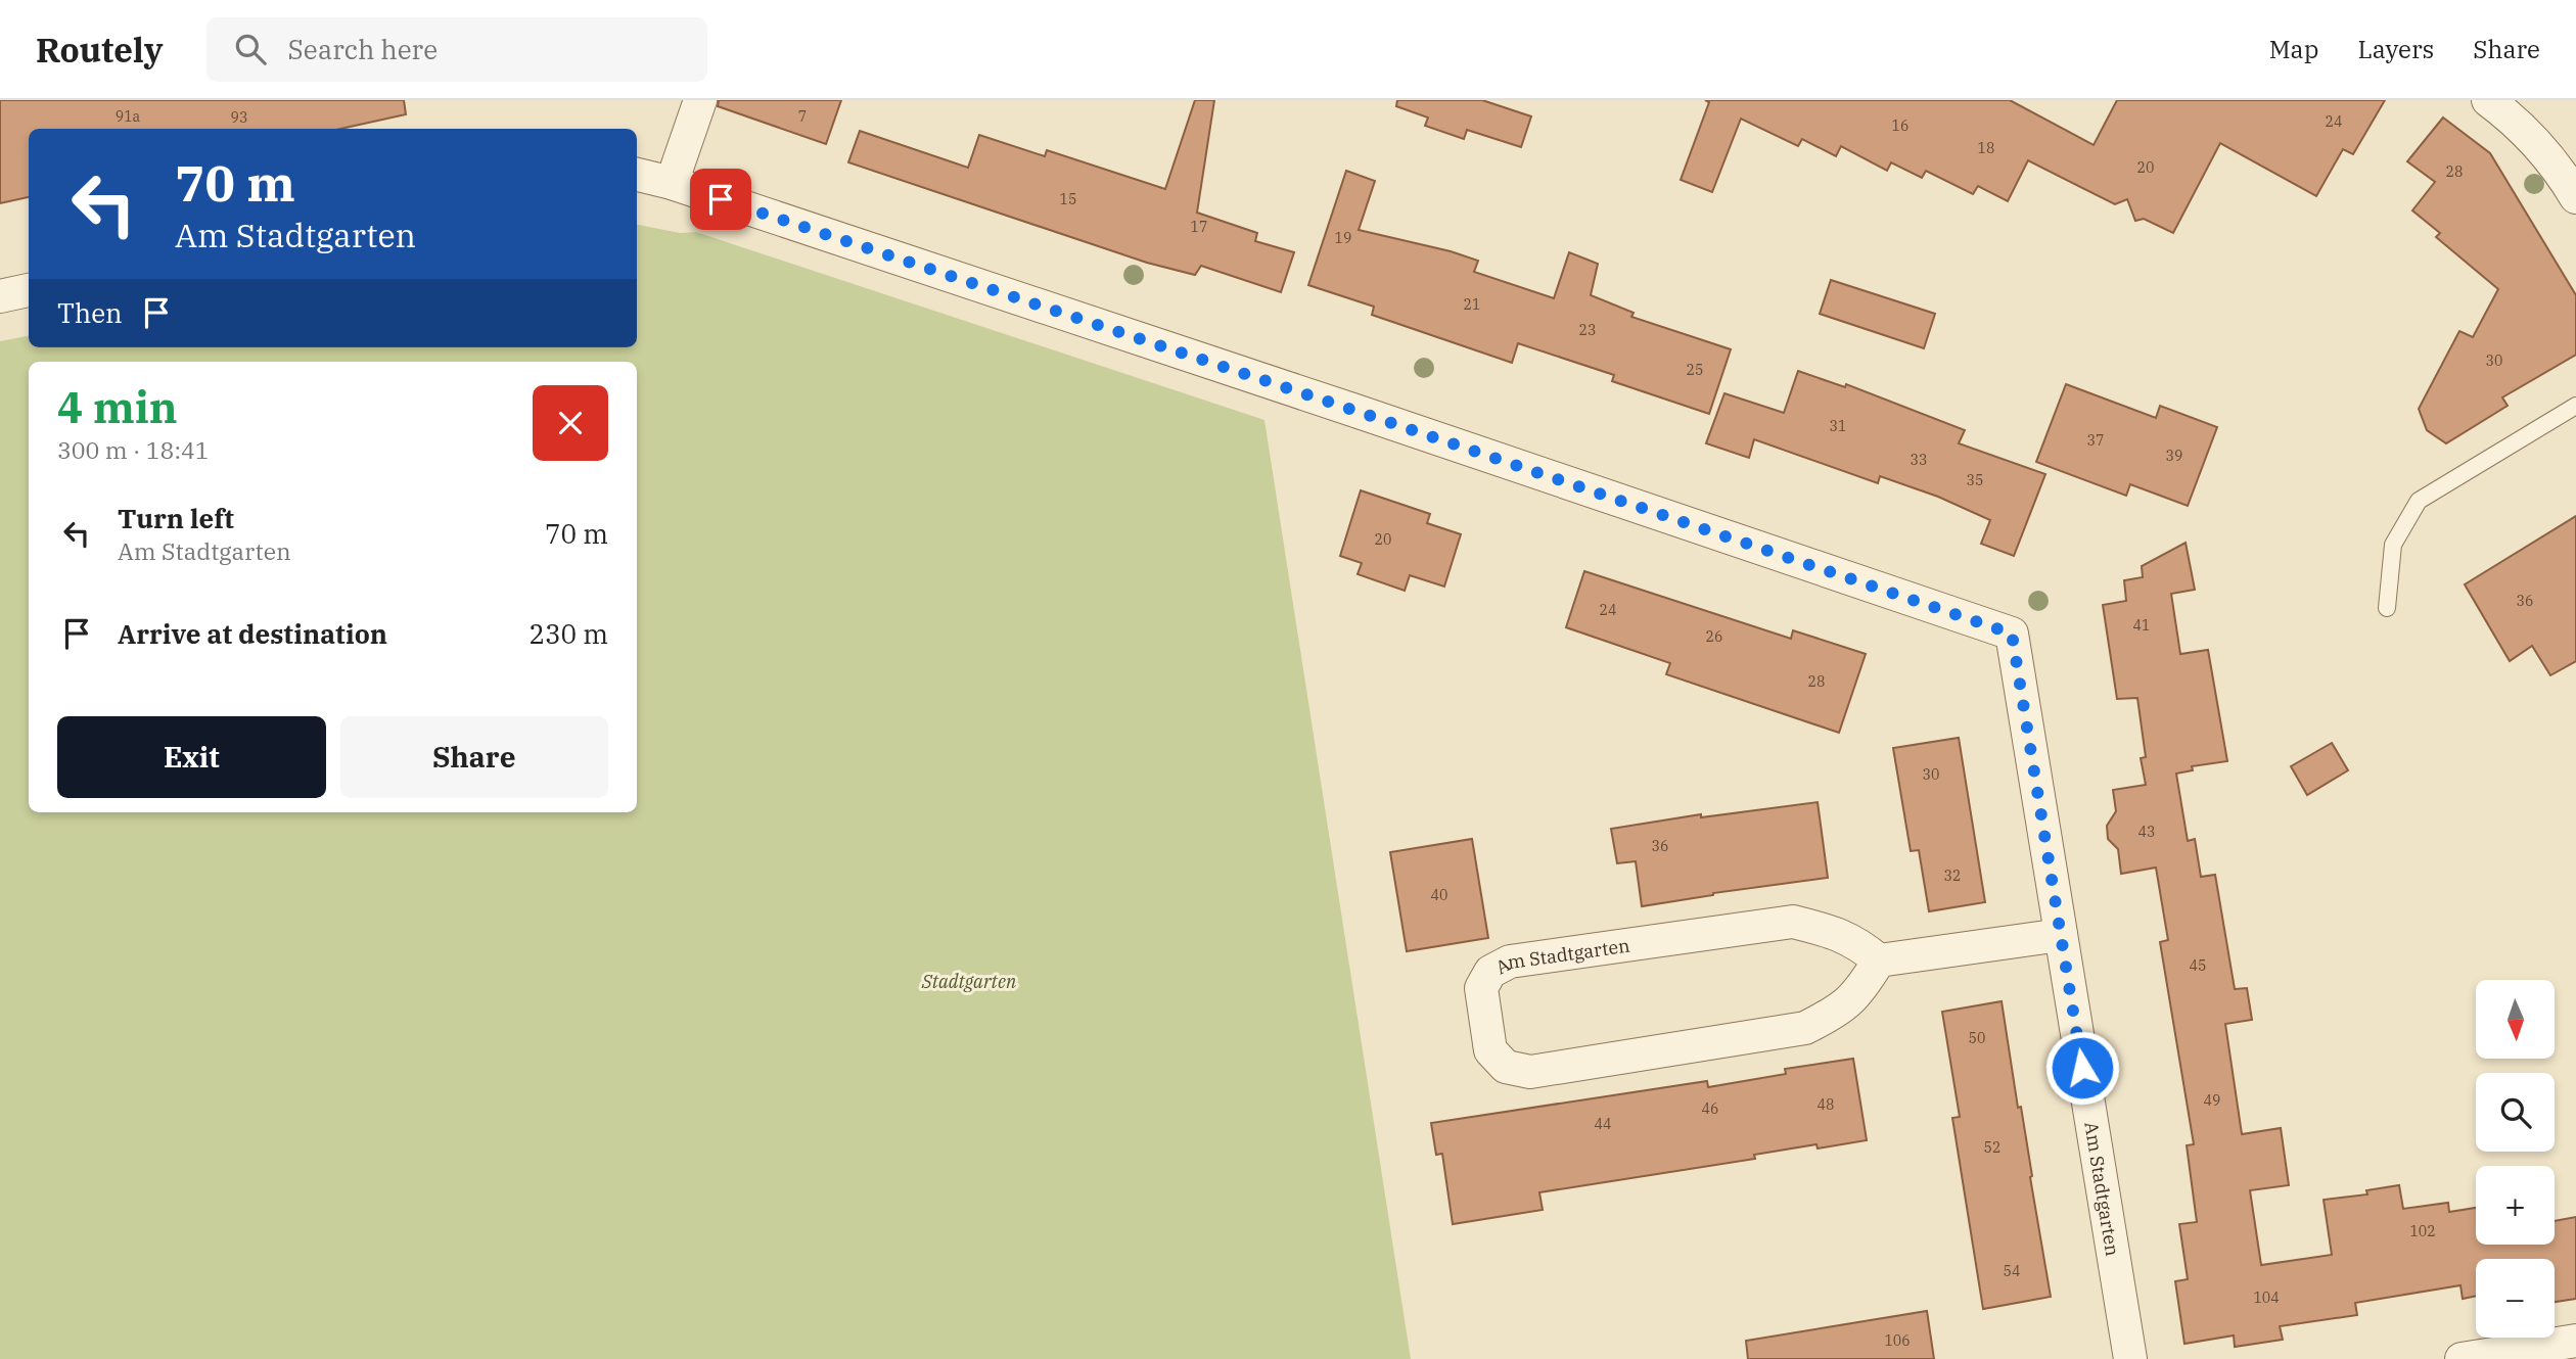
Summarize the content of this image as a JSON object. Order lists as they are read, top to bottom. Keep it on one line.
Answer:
{"streets":{"street":["Am Stadtgarten"]},"parks":["Stadtgarten"],"house_numbers":["91a","7","93","24","16","18","20","28","15","17","19","21","23","30","25","31","37","39","33","35","20","36","24","41","26","28","30","43","36","32","40","45","50","49","48","46","44","52","102","54","104","106"],"north":"bottom","page":{"header":"Routely","search":"Search here","nav":["Map","Layers","Share"],"turn":["70 m","Am Stadtgarten"],"then":"Then","heading":["4 min","300 m · 18:41"],"list":[{"name":"Turn left","note":"Am Stadtgarten","value":"70 m"},{"name":"Arrive at destination","value":"230 m"}],"buttons":["Exit","Share"],"map_buttons":["+","−"]}}
